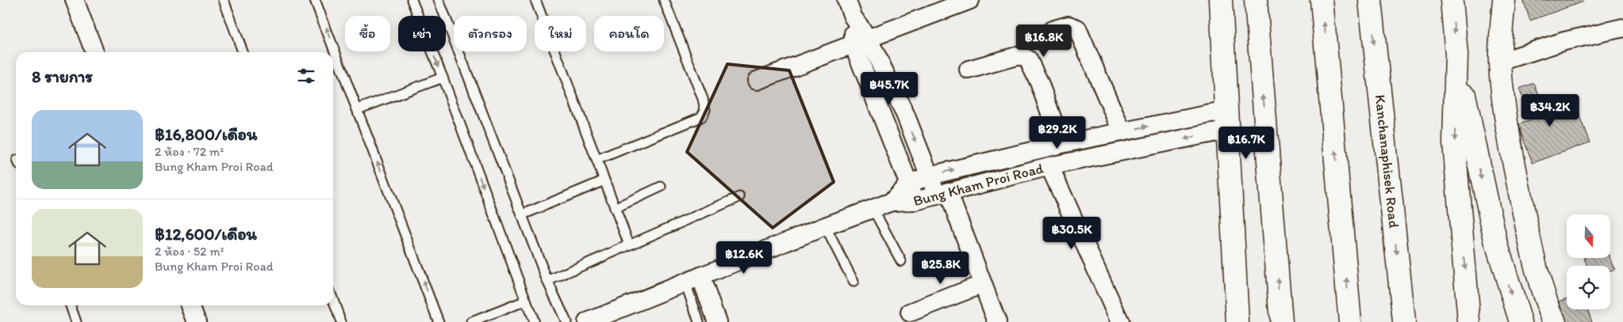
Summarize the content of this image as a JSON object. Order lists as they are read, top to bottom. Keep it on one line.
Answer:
{"streets":{"main road":["Kanchanaphisek Road"],"street":["Bung Kham Proi Road"]},"north":"bottom","page":{"chip":["ซื้อ","เช่า","ตัวกรอง","ใหม่","คอนโด"],"price":["฿16.8K","฿45.7K","฿34.2K","฿29.2K","฿16.7K","฿30.5K","฿12.6K","฿25.8K"],"heading":"8 รายการ","list":[{"name":"฿16,800/เดือน","note":"2 ห้อง · 72 m² · Bung Kham Proi Road"},{"name":"฿12,600/เดือน","note":"2 ห้อง · 52 m² · Bung Kham Proi Road"}]}}
